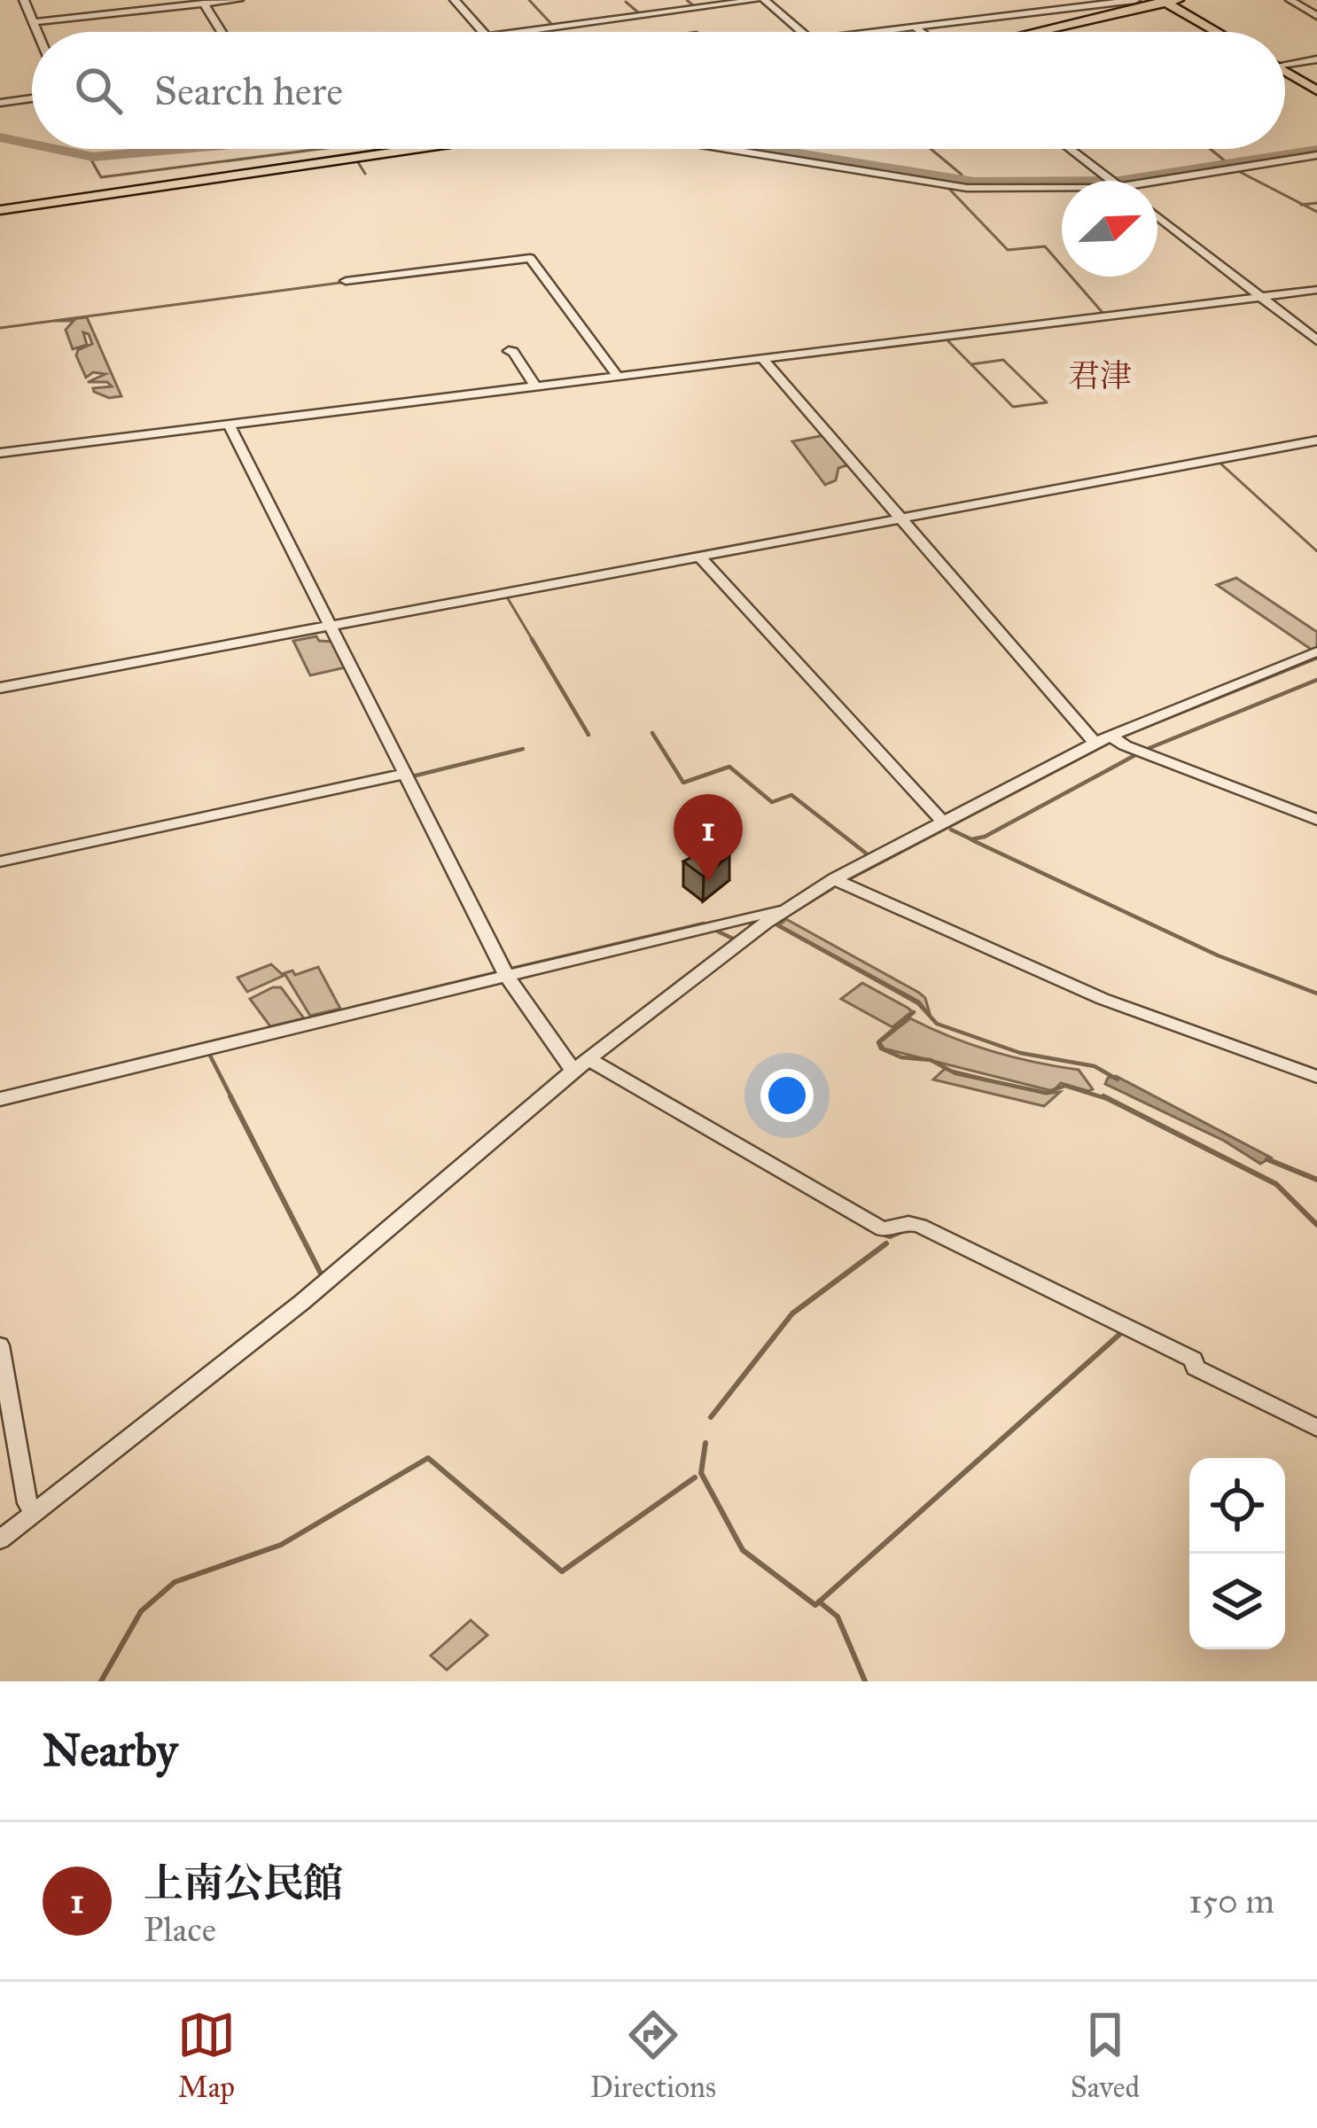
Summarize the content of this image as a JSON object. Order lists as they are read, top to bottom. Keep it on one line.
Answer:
{"districts":["君津"],"north":"top right","page":{"search":"Search here","pins":"1","heading":"Nearby","list":[{"mark":"1","name":"上南公民館","note":"Place","value":"150 m"}],"nav":["Map","Directions","Saved"]}}
